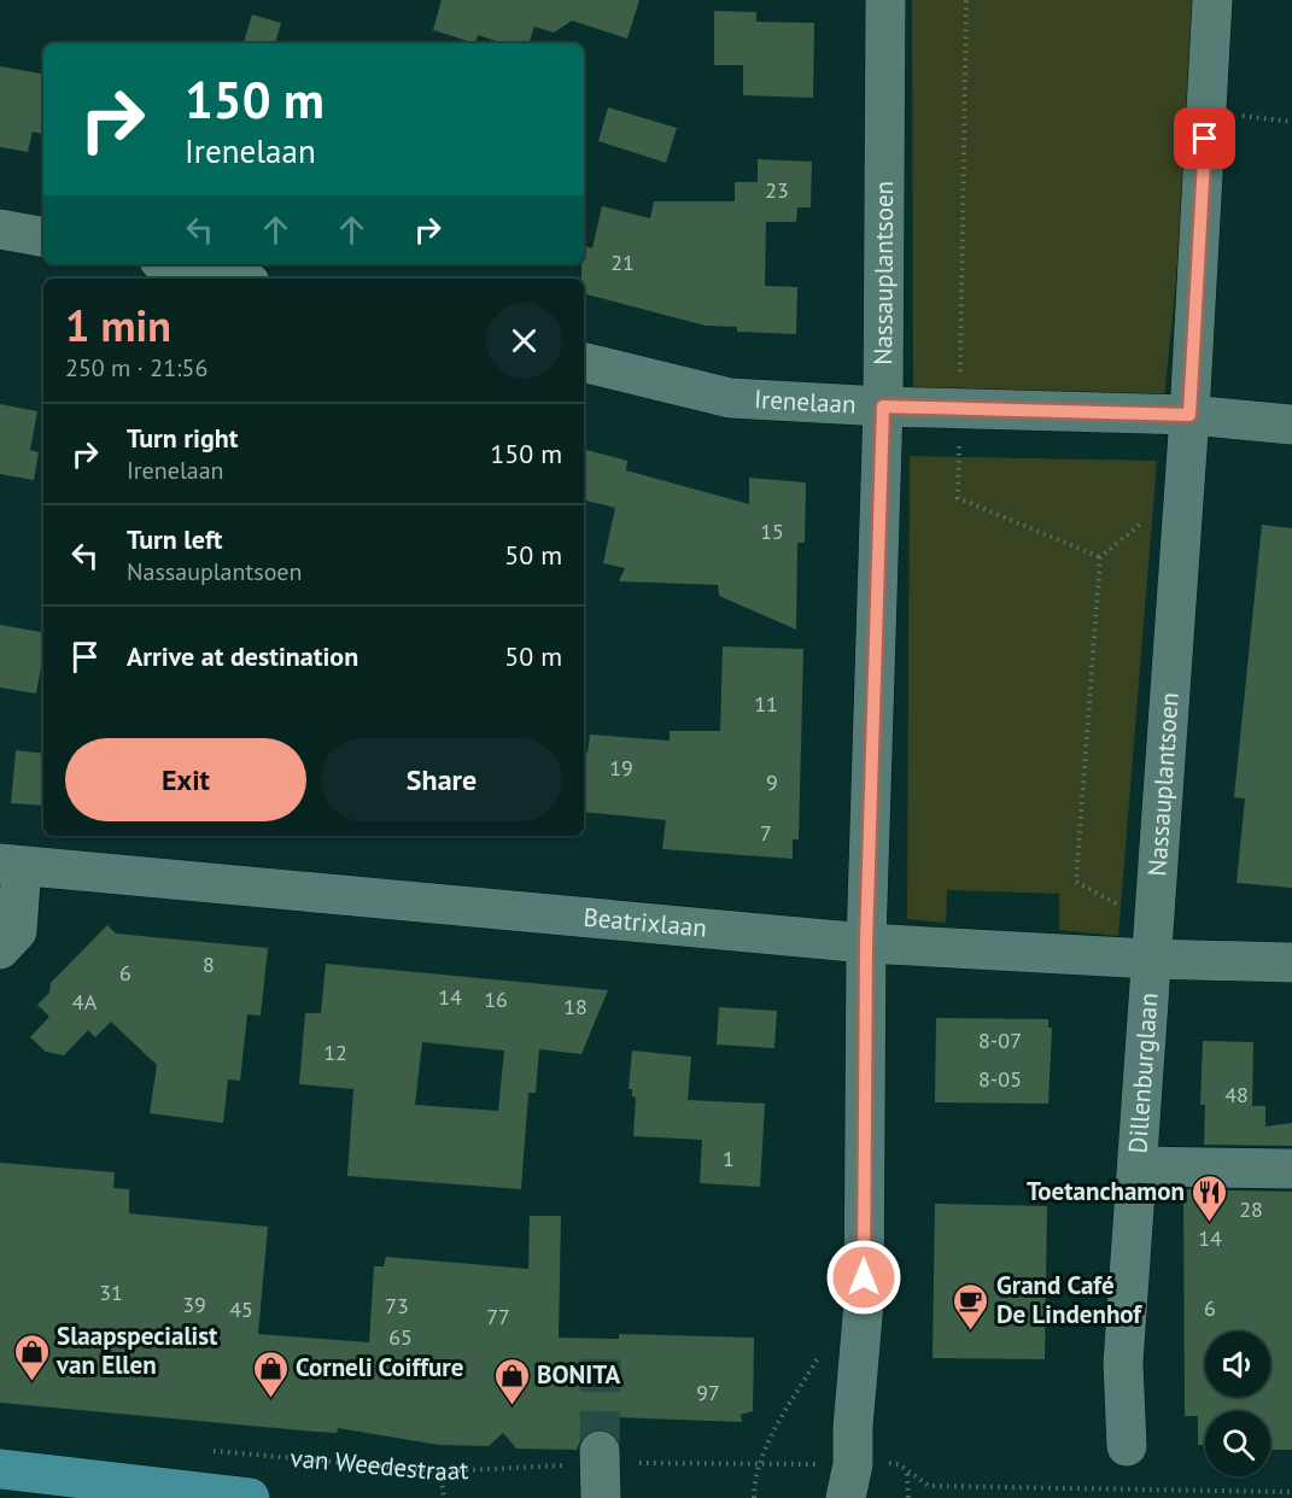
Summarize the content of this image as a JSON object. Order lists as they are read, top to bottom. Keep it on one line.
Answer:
{"streets":{"street":["Nassauplantsoen","Irenelaan","Beatrixlaan","Dillenburglaan"],"path":["van Weedestraat"]},"crossings":[["Nassauplantsoen","Irenelaan"],["Nassauplantsoen","Beatrixlaan"],["Nassauplantsoen","Dillenburglaan"],["Beatrixlaan","Dillenburglaan"]],"places":{"restaurant":["Toetanchamon"],"cafe":["Grand Café De Lindenhof"],"shop":["Slaapspecialist van Ellen","Corneli Coiffure","BONITA"]},"house_numbers":["23","21","15","11","19","9","7","8","6","14","16","4A","18","8-07","12","8-05","48","1","28","14","31","39","73","6","45","77","65","97"],"page":{"turn":["150 m","Irenelaan"],"heading":["1 min","250 m · 21:56"],"list":[{"name":"Turn right","note":"Irenelaan","value":"150 m"},{"name":"Turn left","note":"Nassauplantsoen","value":"50 m"},{"name":"Arrive at destination","value":"50 m"}],"buttons":["Exit","Share"]}}
